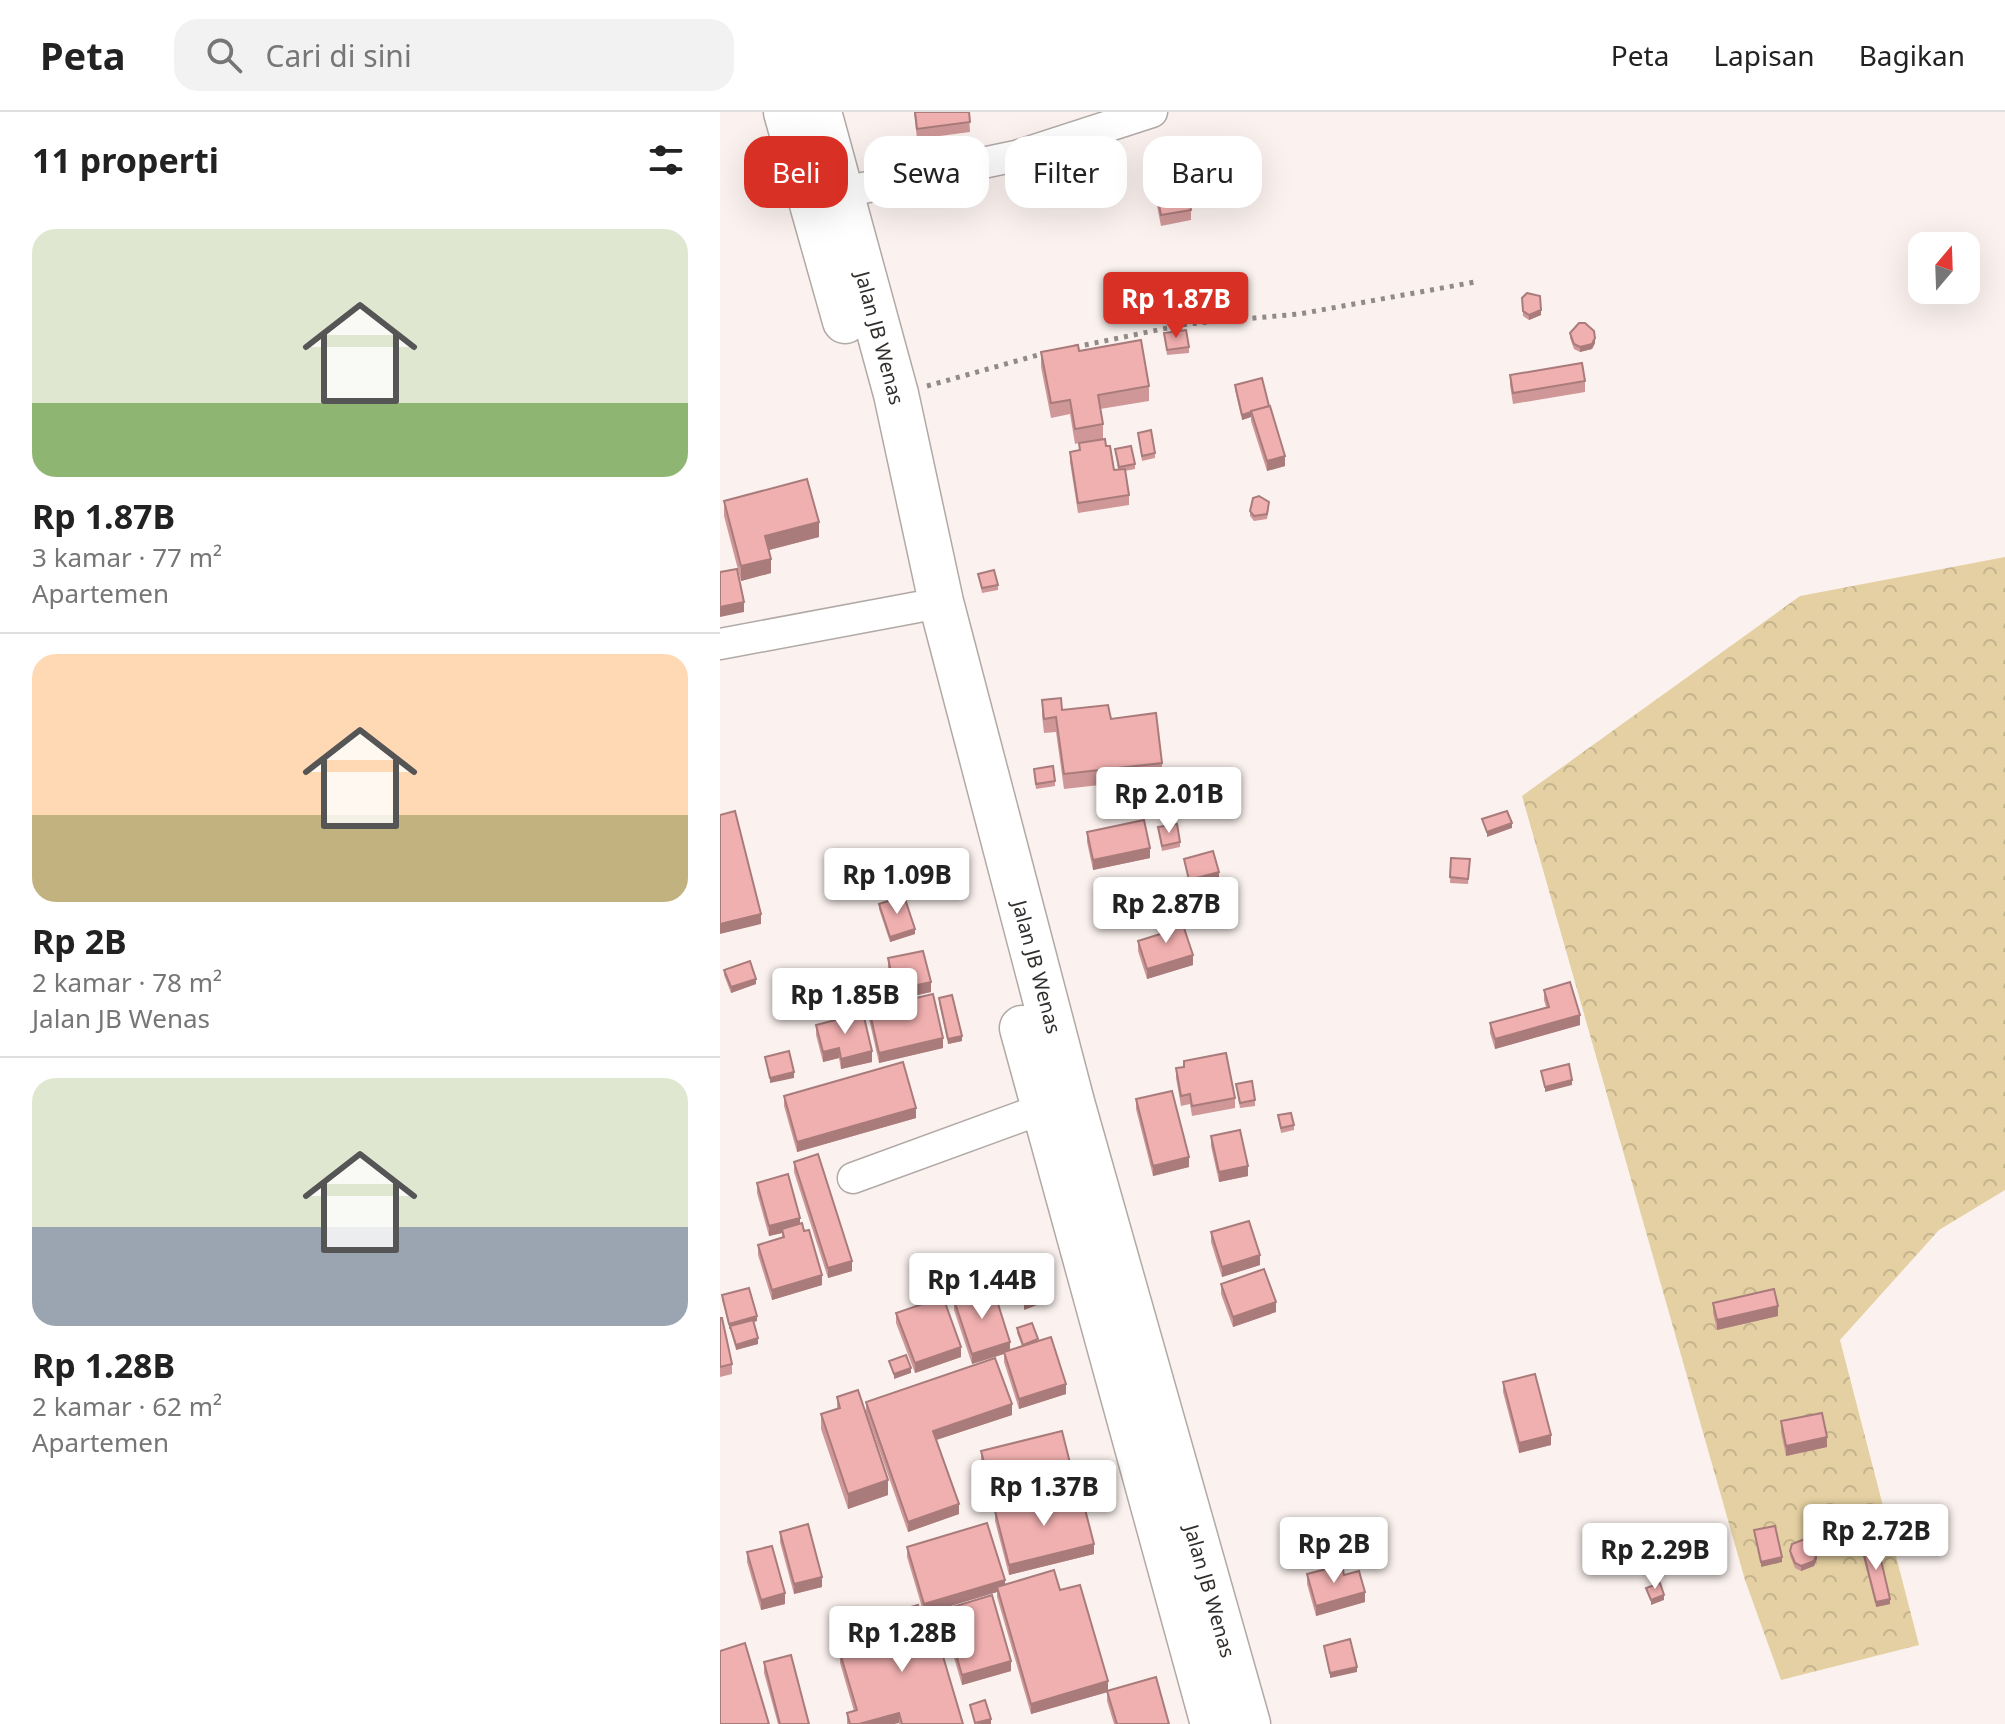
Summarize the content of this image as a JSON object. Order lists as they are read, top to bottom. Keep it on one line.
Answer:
{"streets":{"main road":["Jalan JB Wenas"]},"north":"top","page":{"header":"Peta","search":"Cari di sini","nav":["Peta","Lapisan","Bagikan"],"heading":"11 properti","chip":["Beli","Sewa","Filter","Baru"],"list":[{"name":"Rp 1.87B","note":"3 kamar · 77 m² · Apartemen"},{"name":"Rp 2B","note":"2 kamar · 78 m² · Jalan JB Wenas"},{"name":"Rp 1.28B","note":"2 kamar · 62 m² · Apartemen"}],"price":["Rp 1.87B","Rp 2.01B","Rp 1.09B","Rp 2.87B","Rp 1.85B","Rp 1.44B","Rp 1.37B","Rp 2.72B","Rp 2B","Rp 2.29B","Rp 1.28B"]}}
